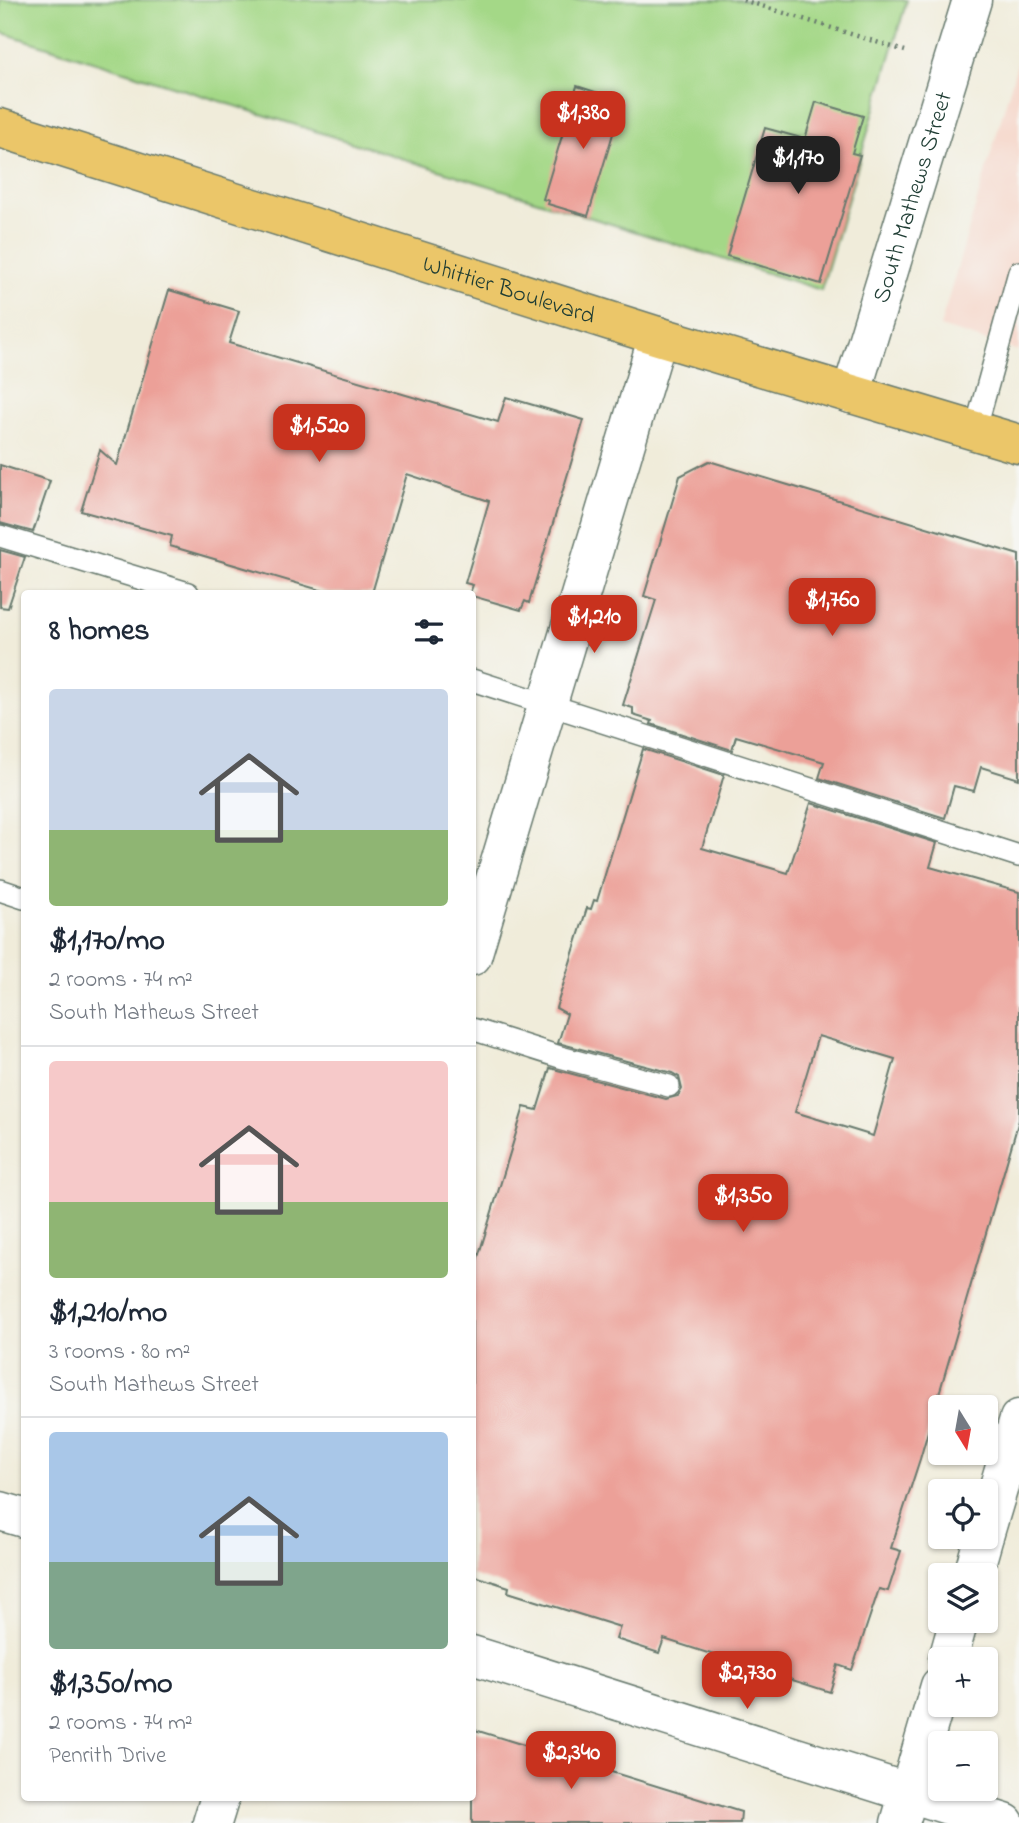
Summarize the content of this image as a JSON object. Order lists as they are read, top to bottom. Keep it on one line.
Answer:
{"streets":{"main road":["Whittier Boulevard"],"street":["South Mathews Street"]},"crossings":[["South Mathews Street","Whittier Boulevard"]],"north":"bottom","page":{"price":["$1,380","$1,170","$1,520","$1,760","$1,210","$1,350","$2,730","$2,340"],"heading":"8 homes","list":[{"name":"$1,170/mo","note":"2 rooms · 74 m² · South Mathews Street"},{"name":"$1,210/mo","note":"3 rooms · 80 m² · South Mathews Street"},{"name":"$1,350/mo","note":"2 rooms · 74 m² · Penrith Drive"}],"map_buttons":["+","−"]}}
